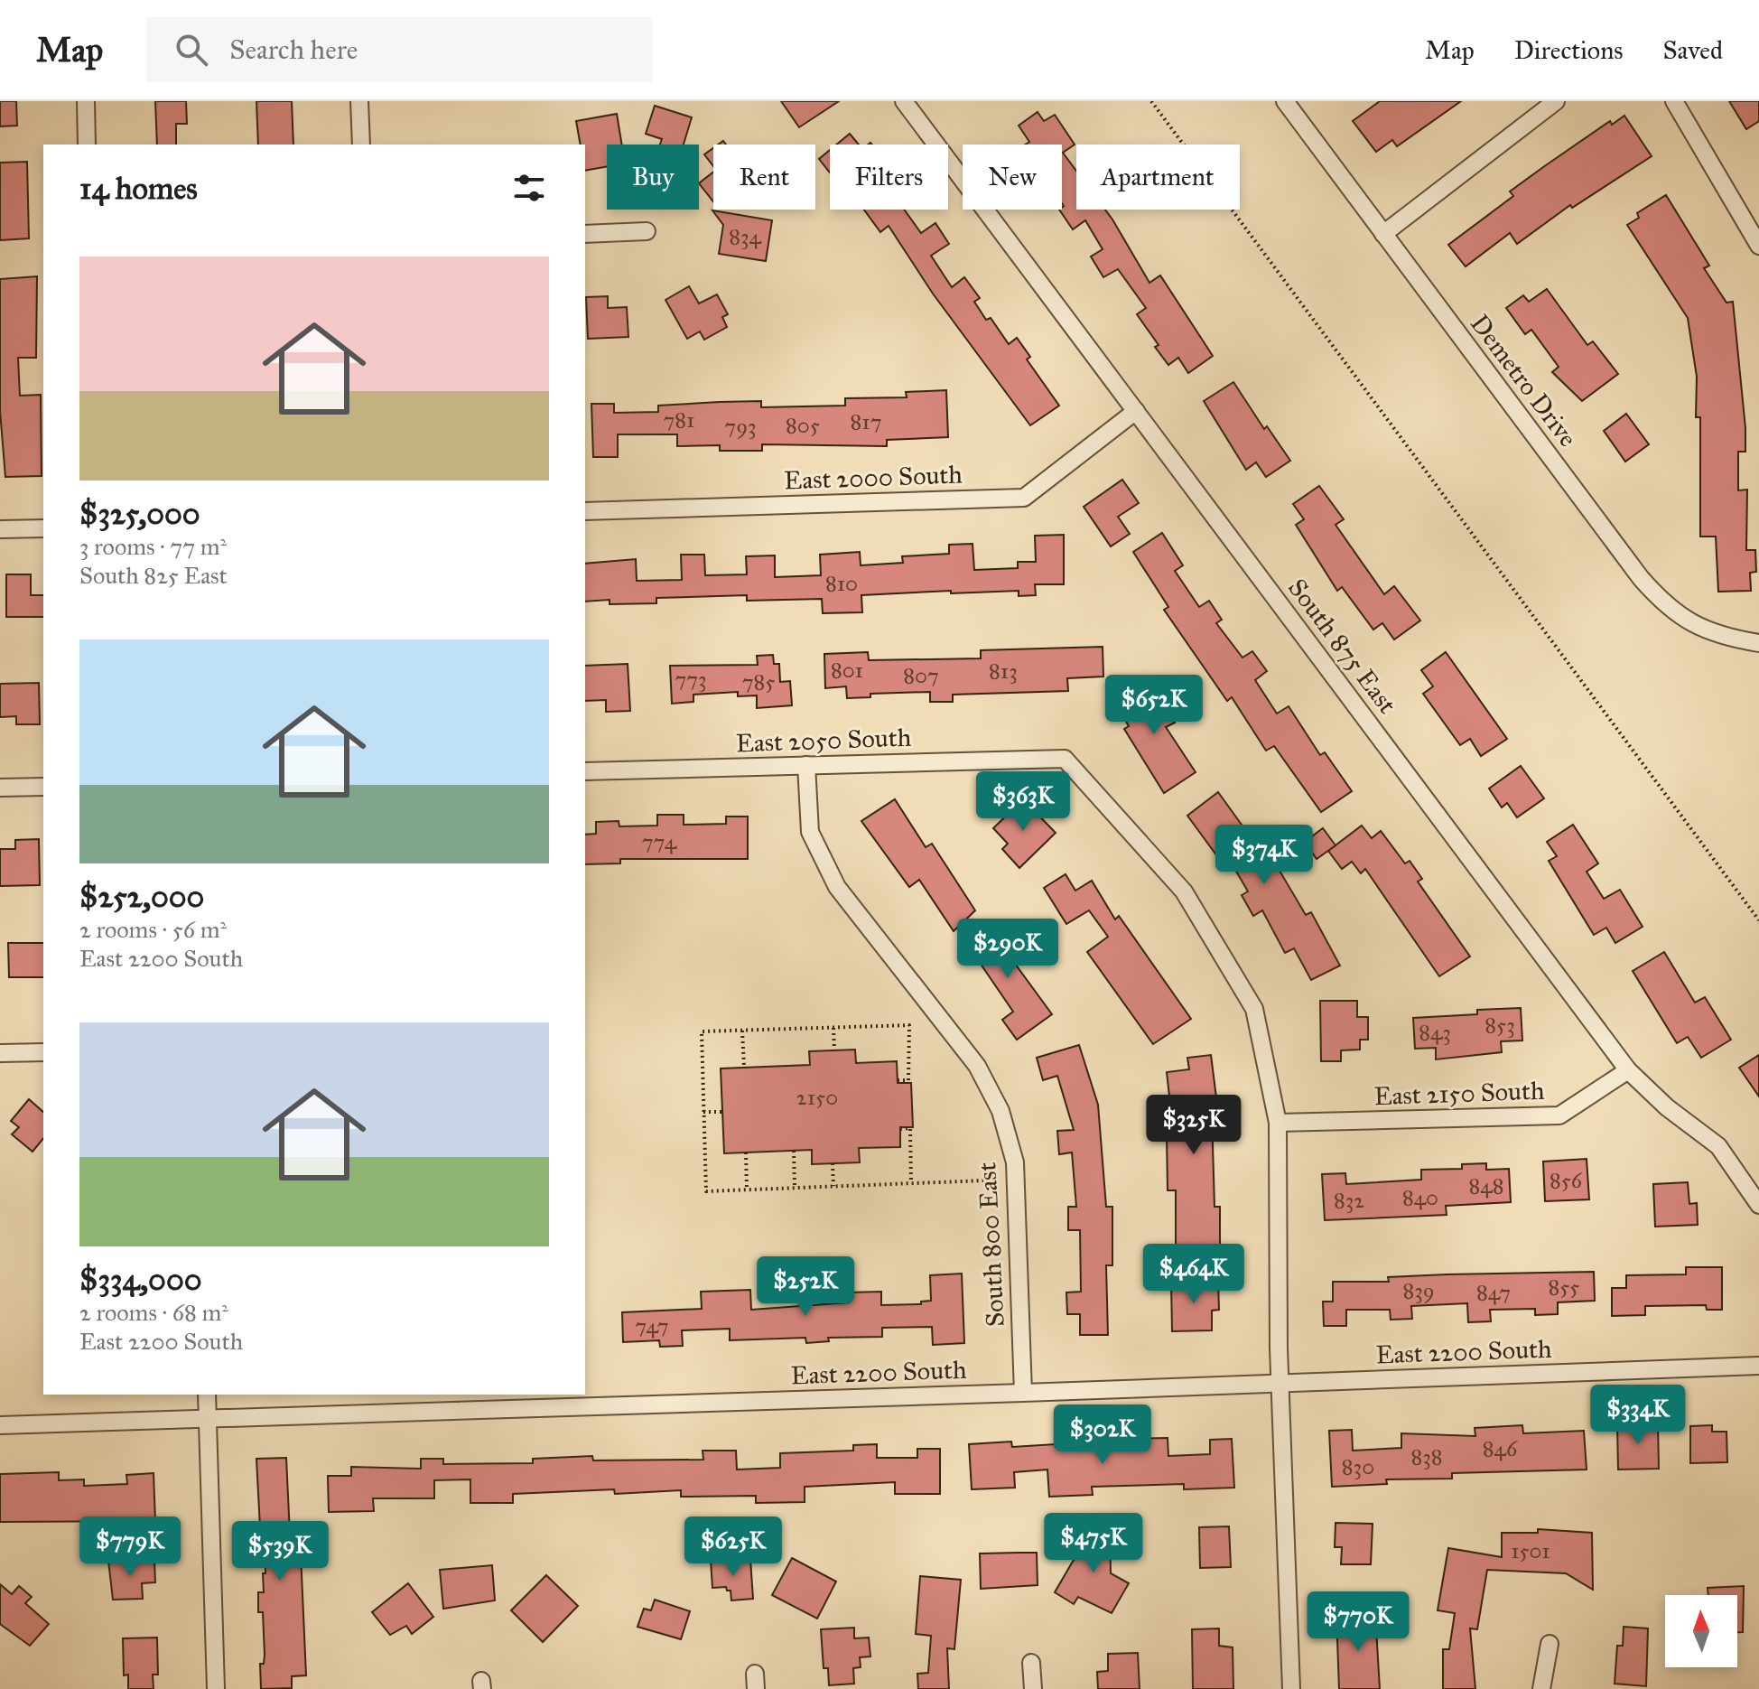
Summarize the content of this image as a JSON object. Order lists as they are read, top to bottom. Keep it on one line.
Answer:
{"streets":{"street":["Demetro Drive","East 2000 South","South 875 East","East 2050 South","East 2150 South","South 800 East","East 2200 South"]},"crossings":[["East 2000 South","South 875 East"],["South 875 East","East 2150 South"],["East 2050 South","East 2150 South"],["East 2050 South","South 800 East"],["South 800 East","East 2200 South"]],"house_numbers":["834","781","817","805","793","810","801","813","807","773","785","774","853","843","2150","856","848","840","832","855","839","847","747","846","838","830","1501"],"north":"top","page":{"header":"Map","search":"Search here","nav":["Map","Directions","Saved"],"chip":["Buy","Rent","Filters","New","Apartment"],"heading":"14 homes","list":[{"name":"$325,000","note":"3 rooms · 77 m² · South 825 East"},{"name":"$252,000","note":"2 rooms · 56 m² · East 2200 South"},{"name":"$334,000","note":"2 rooms · 68 m² · East 2200 South"}],"price":["$652K","$363K","$374K","$290K","$325K","$464K","$252K","$334K","$302K","$475K","$779K","$625K","$539K","$770K"]}}
